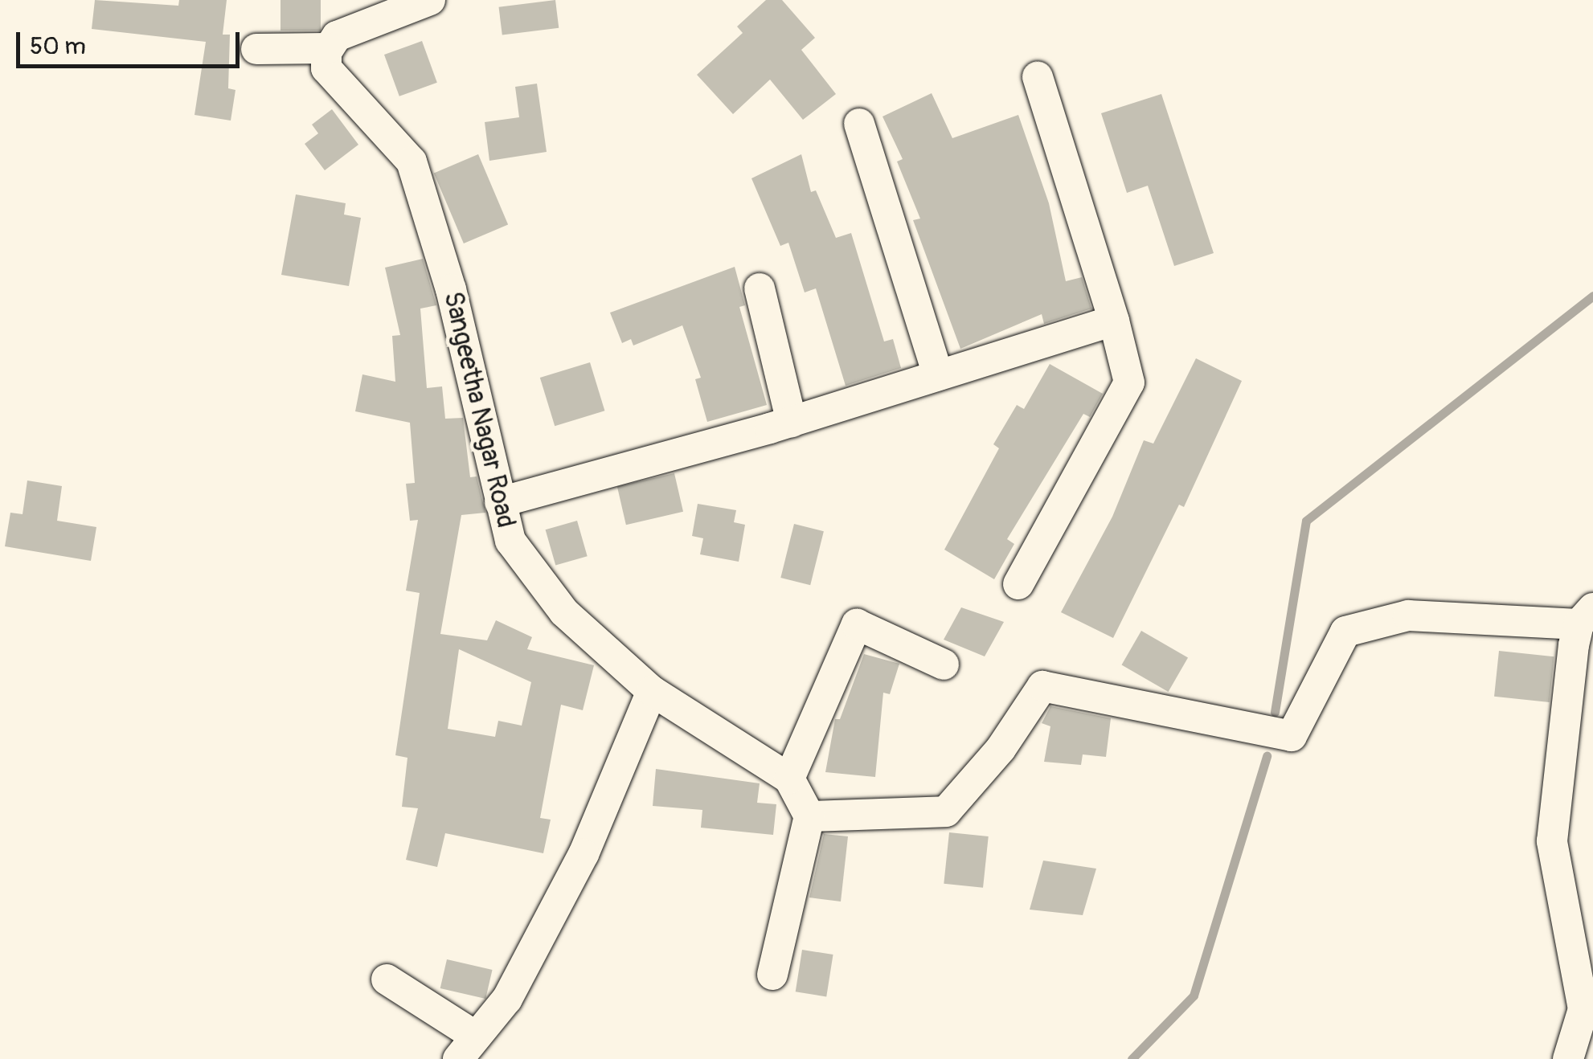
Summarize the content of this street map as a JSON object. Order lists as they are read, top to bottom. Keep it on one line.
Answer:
{"streets":{"street":["Sangeetha Nagar Road"]},"scale_bar":"50 m"}
